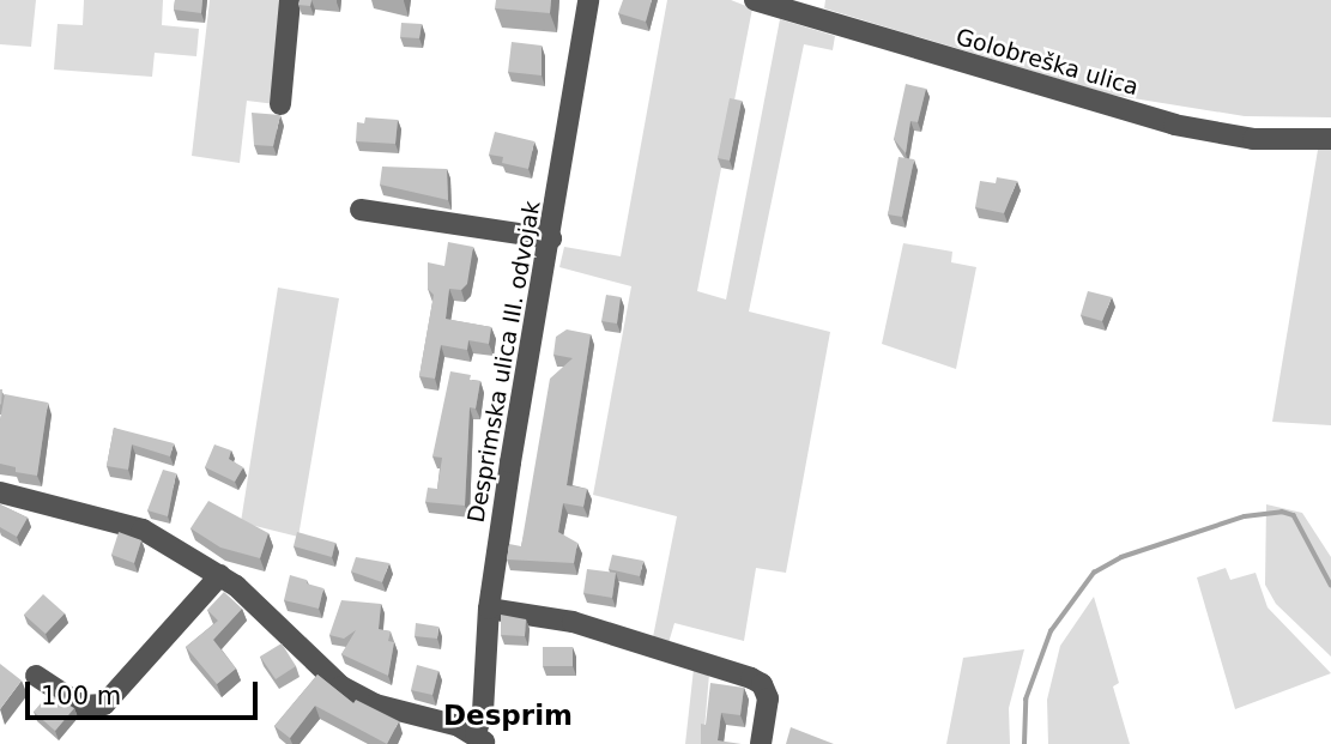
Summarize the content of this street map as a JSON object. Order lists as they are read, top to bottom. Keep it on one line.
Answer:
{"streets":{"street":["Golobreška ulica","Desprimska ulica III. odvojak"]},"districts":["Desprim"],"scale_bar":"100 m"}
